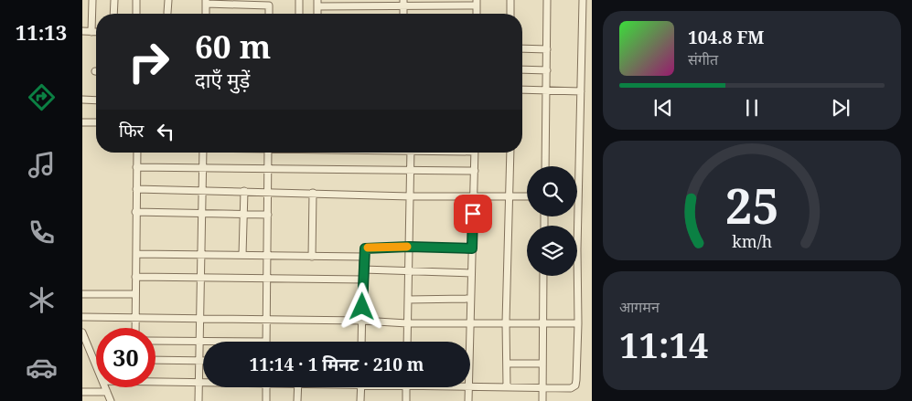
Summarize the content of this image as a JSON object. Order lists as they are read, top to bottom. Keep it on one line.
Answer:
{"page":{"tabs":"11:13","turn":["60 m","दाएँ मुड़ें"],"song":["104.8 FM","संगीत"],"then":"फिर","tile":["आगमन","11:14"],"limit":"30","trip":"11:14 · 1 मिनट · 210 m","gauge":["25","km/h"]}}
